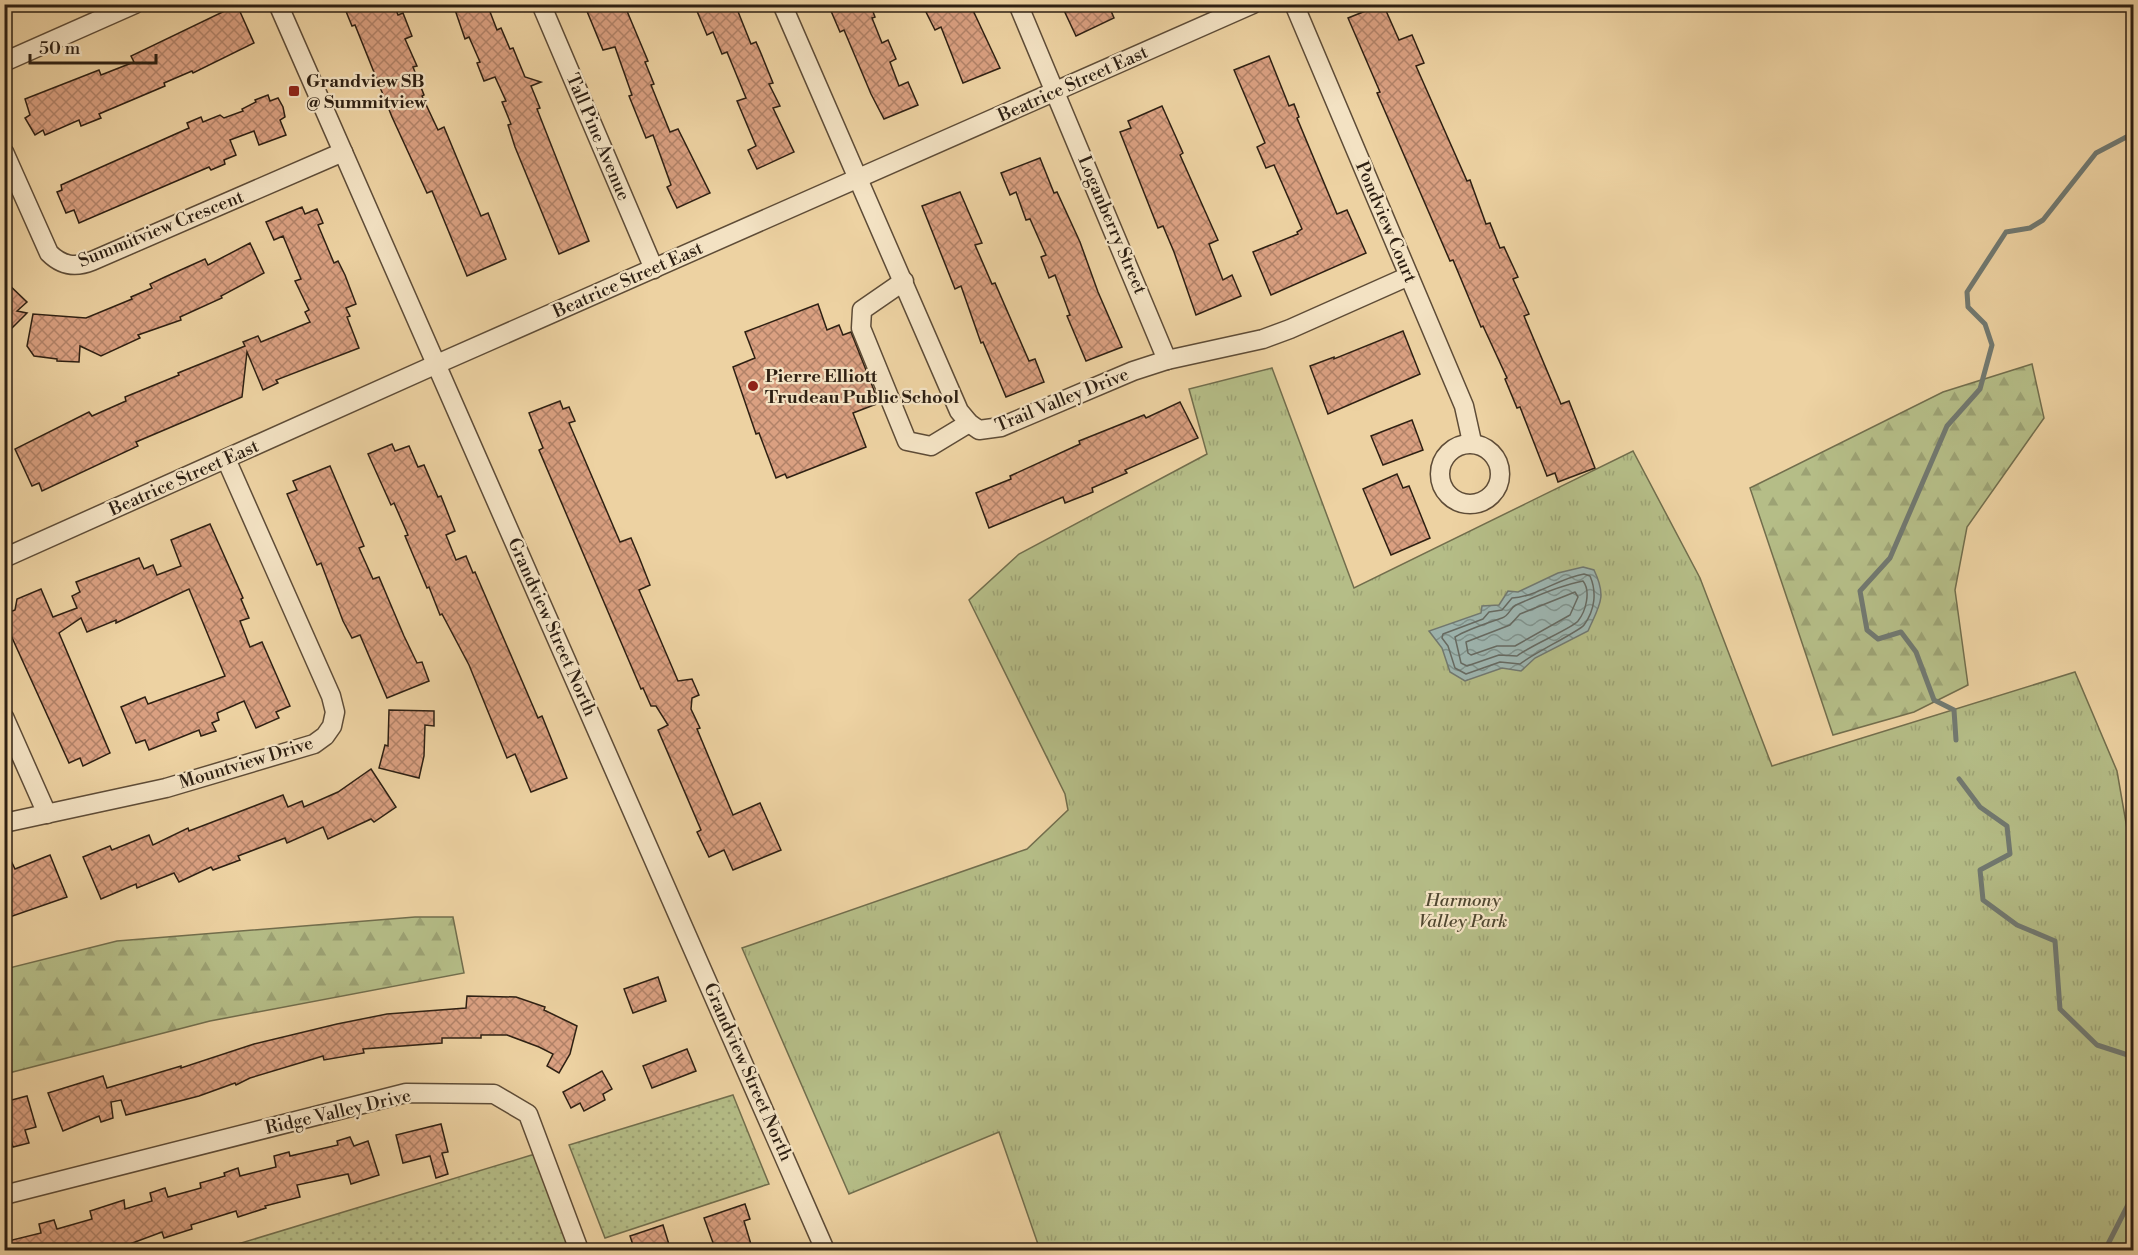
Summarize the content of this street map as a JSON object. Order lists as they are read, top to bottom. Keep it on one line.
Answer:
{"streets":{"street":["Beatrice Street East","Tall Pine Avenue","Pondview Court","Loganberry Street","Summitview Crescent","Trail Valley Drive","Grandview Street North","Mountview Drive","Ridge Valley Drive"]},"crossings":[["Beatrice Street East","Tall Pine Avenue"],["Beatrice Street East","Loganberry Street"],["Beatrice Street East","Trail Valley Drive"],["Beatrice Street East","Grandview Street North"],["Beatrice Street East","Mountview Drive"],["Pondview Court","Trail Valley Drive"],["Loganberry Street","Trail Valley Drive"],["Summitview Crescent","Grandview Street North"]],"parks":["Harmony Valley Park"],"places":{"transit":["Grandview SB @ Summitview"],"other":["Pierre Elliott Trudeau Public School"]},"scale_bar":"50 m"}
